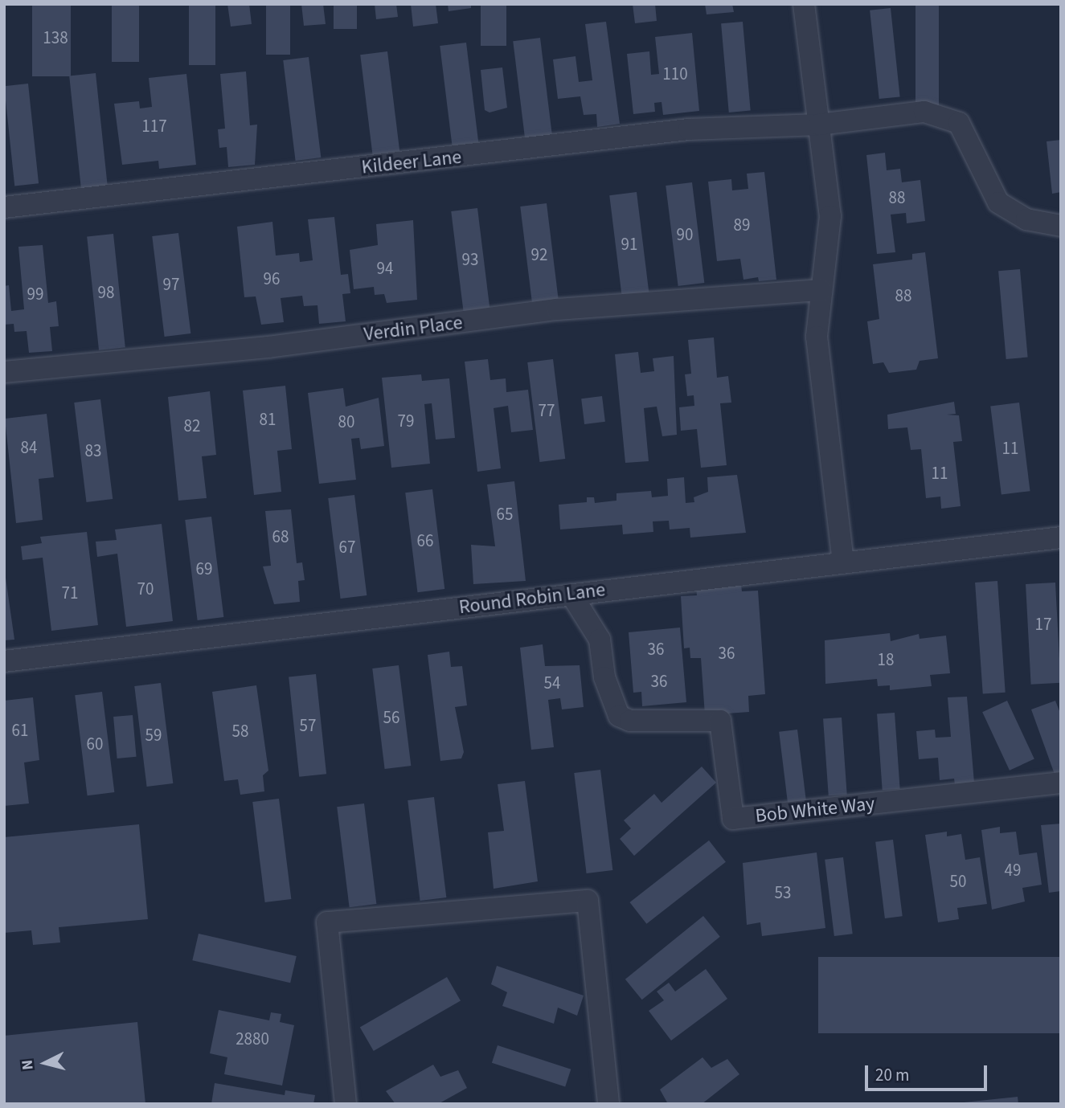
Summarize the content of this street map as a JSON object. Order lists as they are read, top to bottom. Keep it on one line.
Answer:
{"streets":{"lane":["Kildeer Lane","Verdin Place","Round Robin Lane","Bob White Way"]},"crossings":[["Round Robin Lane","Bob White Way"]],"house_numbers":["138","110","117","88","89","90","91","92","93","94","96","97","98","99","88","77","81","79","80","82","84","11","83","11","65","68","66","67","69","70","71","17","36","36","18","36","54","56","57","61","58","59","60","49","50","53","2880"],"scale_bar":"20 m","north":"left"}
